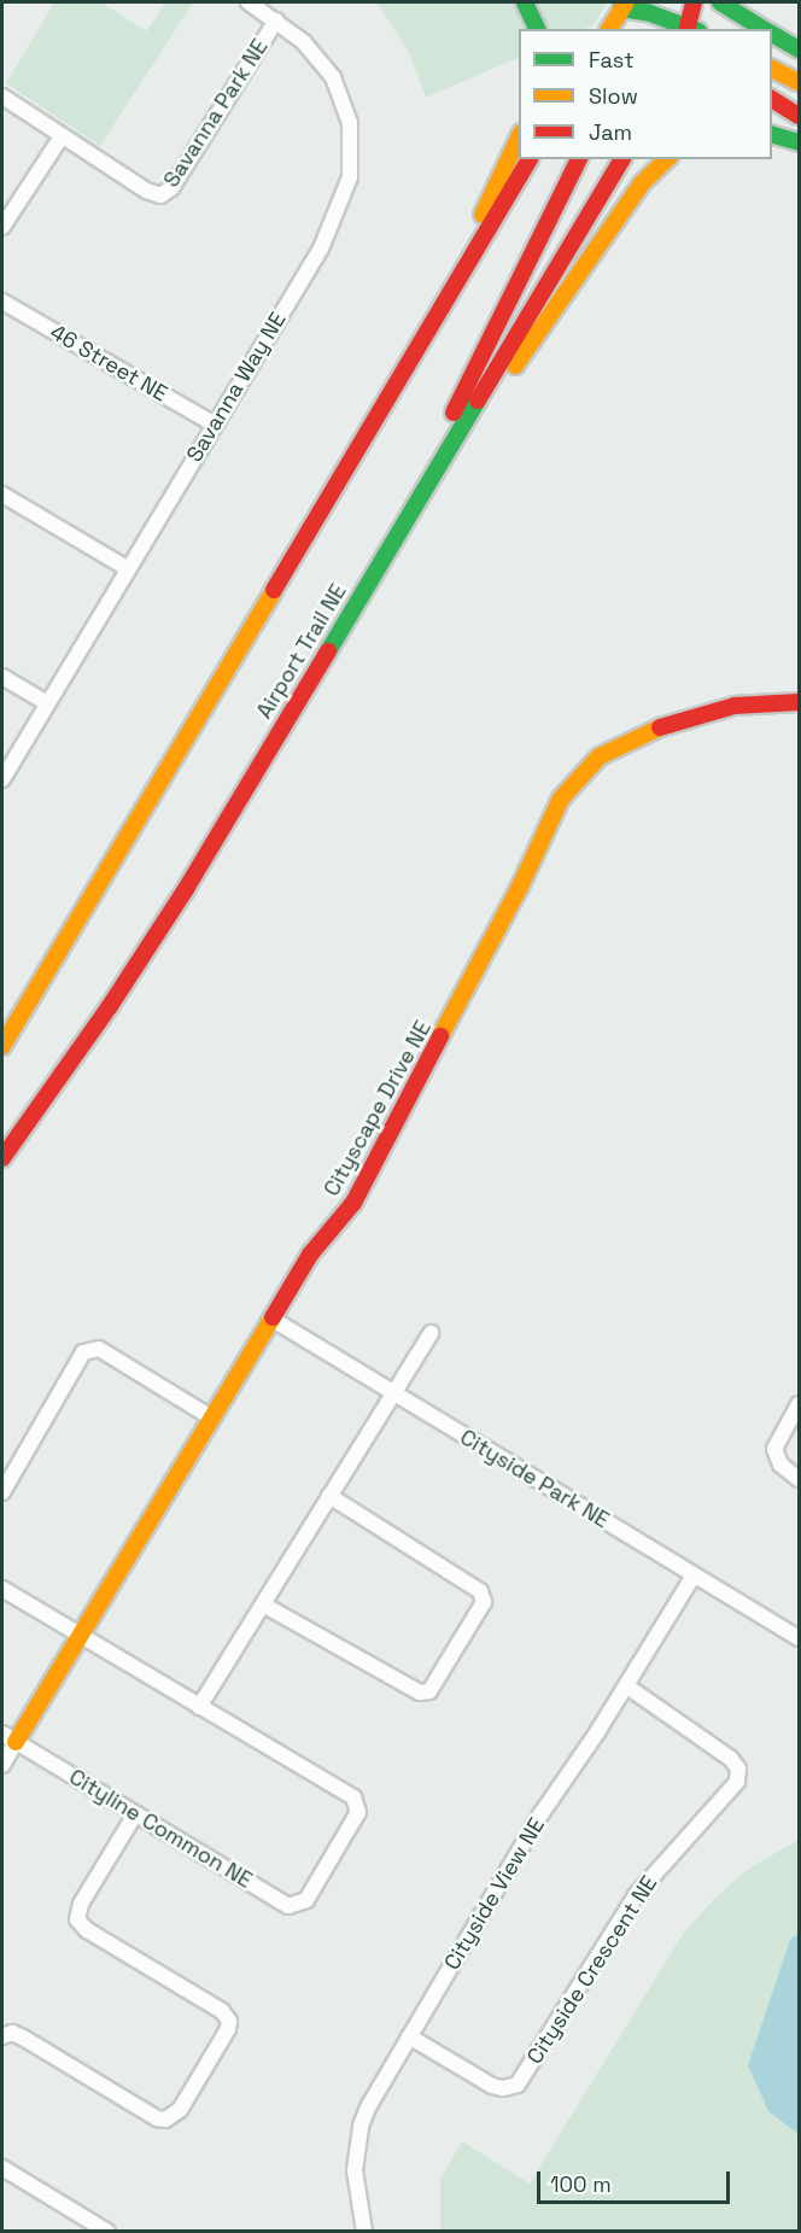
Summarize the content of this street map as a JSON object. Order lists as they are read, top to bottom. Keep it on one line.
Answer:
{"streets":{"main road":["Airport Trail NE","Cityscape Drive NE"],"street":["Savanna Park NE","46 Street NE","Savanna Way NE","Cityside Park NE","Cityline Common NE","Cityside View NE","Cityside Crescent NE"]},"crossings":[["Savanna Park NE","Savanna Way NE"],["46 Street NE","Savanna Way NE"],["Cityscape Drive NE","Cityside Park NE"],["Cityscape Drive NE","Cityline Common NE"],["Cityside Park NE","Cityside View NE"],["Cityside View NE","Cityside Crescent NE"]],"legend":["Fast","Slow","Jam"],"scale_bar":"100 m"}
